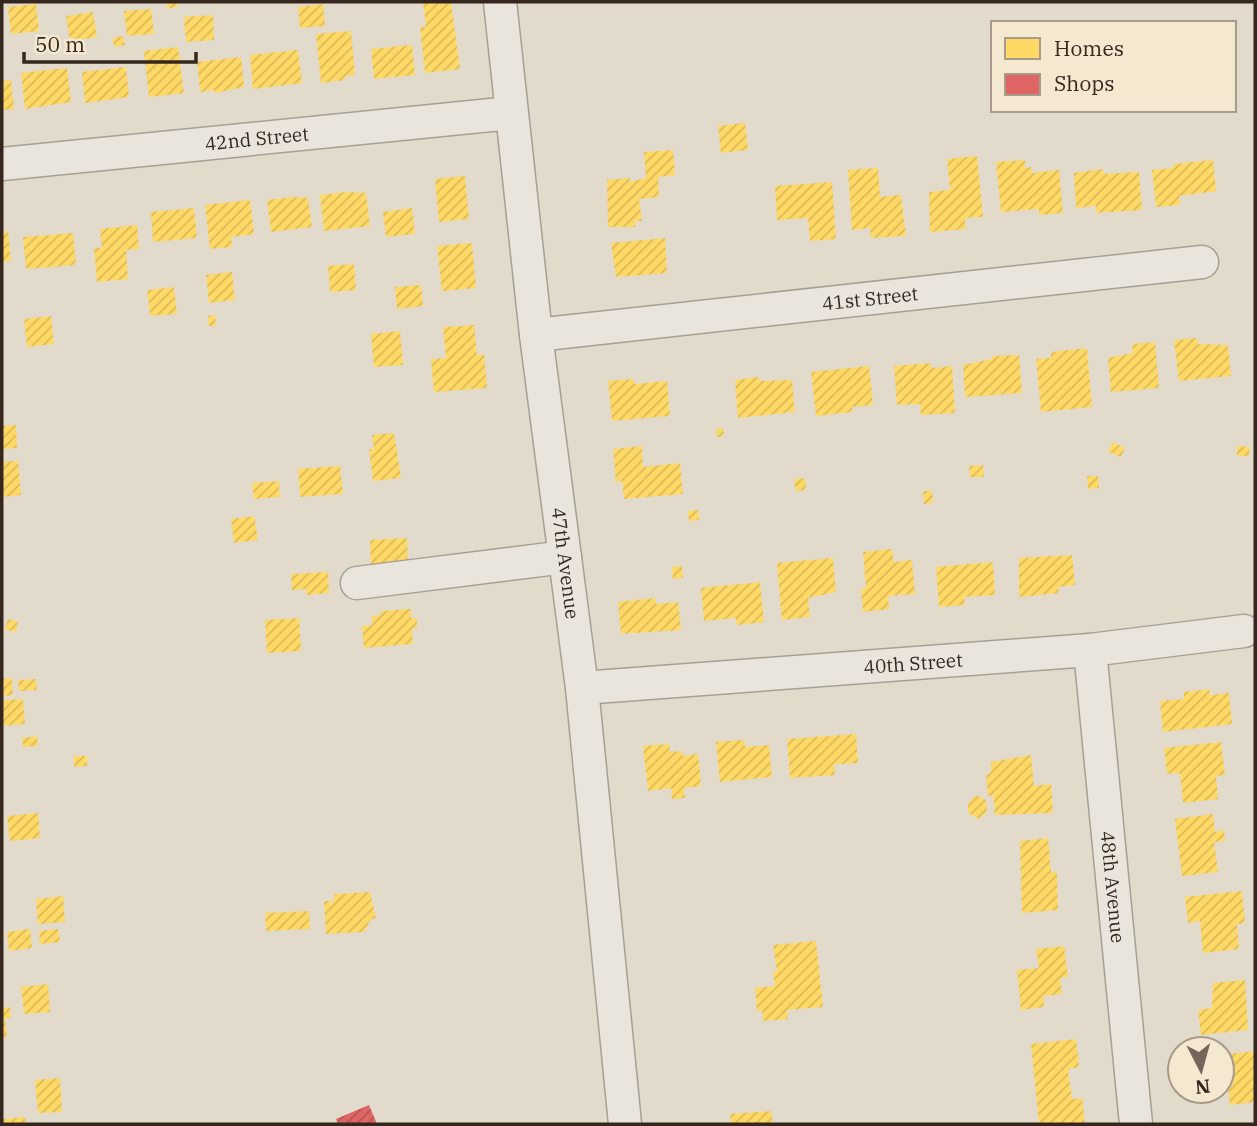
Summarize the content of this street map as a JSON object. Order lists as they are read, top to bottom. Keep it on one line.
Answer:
{"streets":{"street":["42nd Street","41st Street","47th Avenue","40th Street","48th Avenue"]},"crossings":[["42nd Street","47th Avenue"],["41st Street","47th Avenue"],["47th Avenue","40th Street"],["40th Street","48th Avenue"]],"legend":["Homes","Shops"],"scale_bar":"50 m","north":"bottom"}
